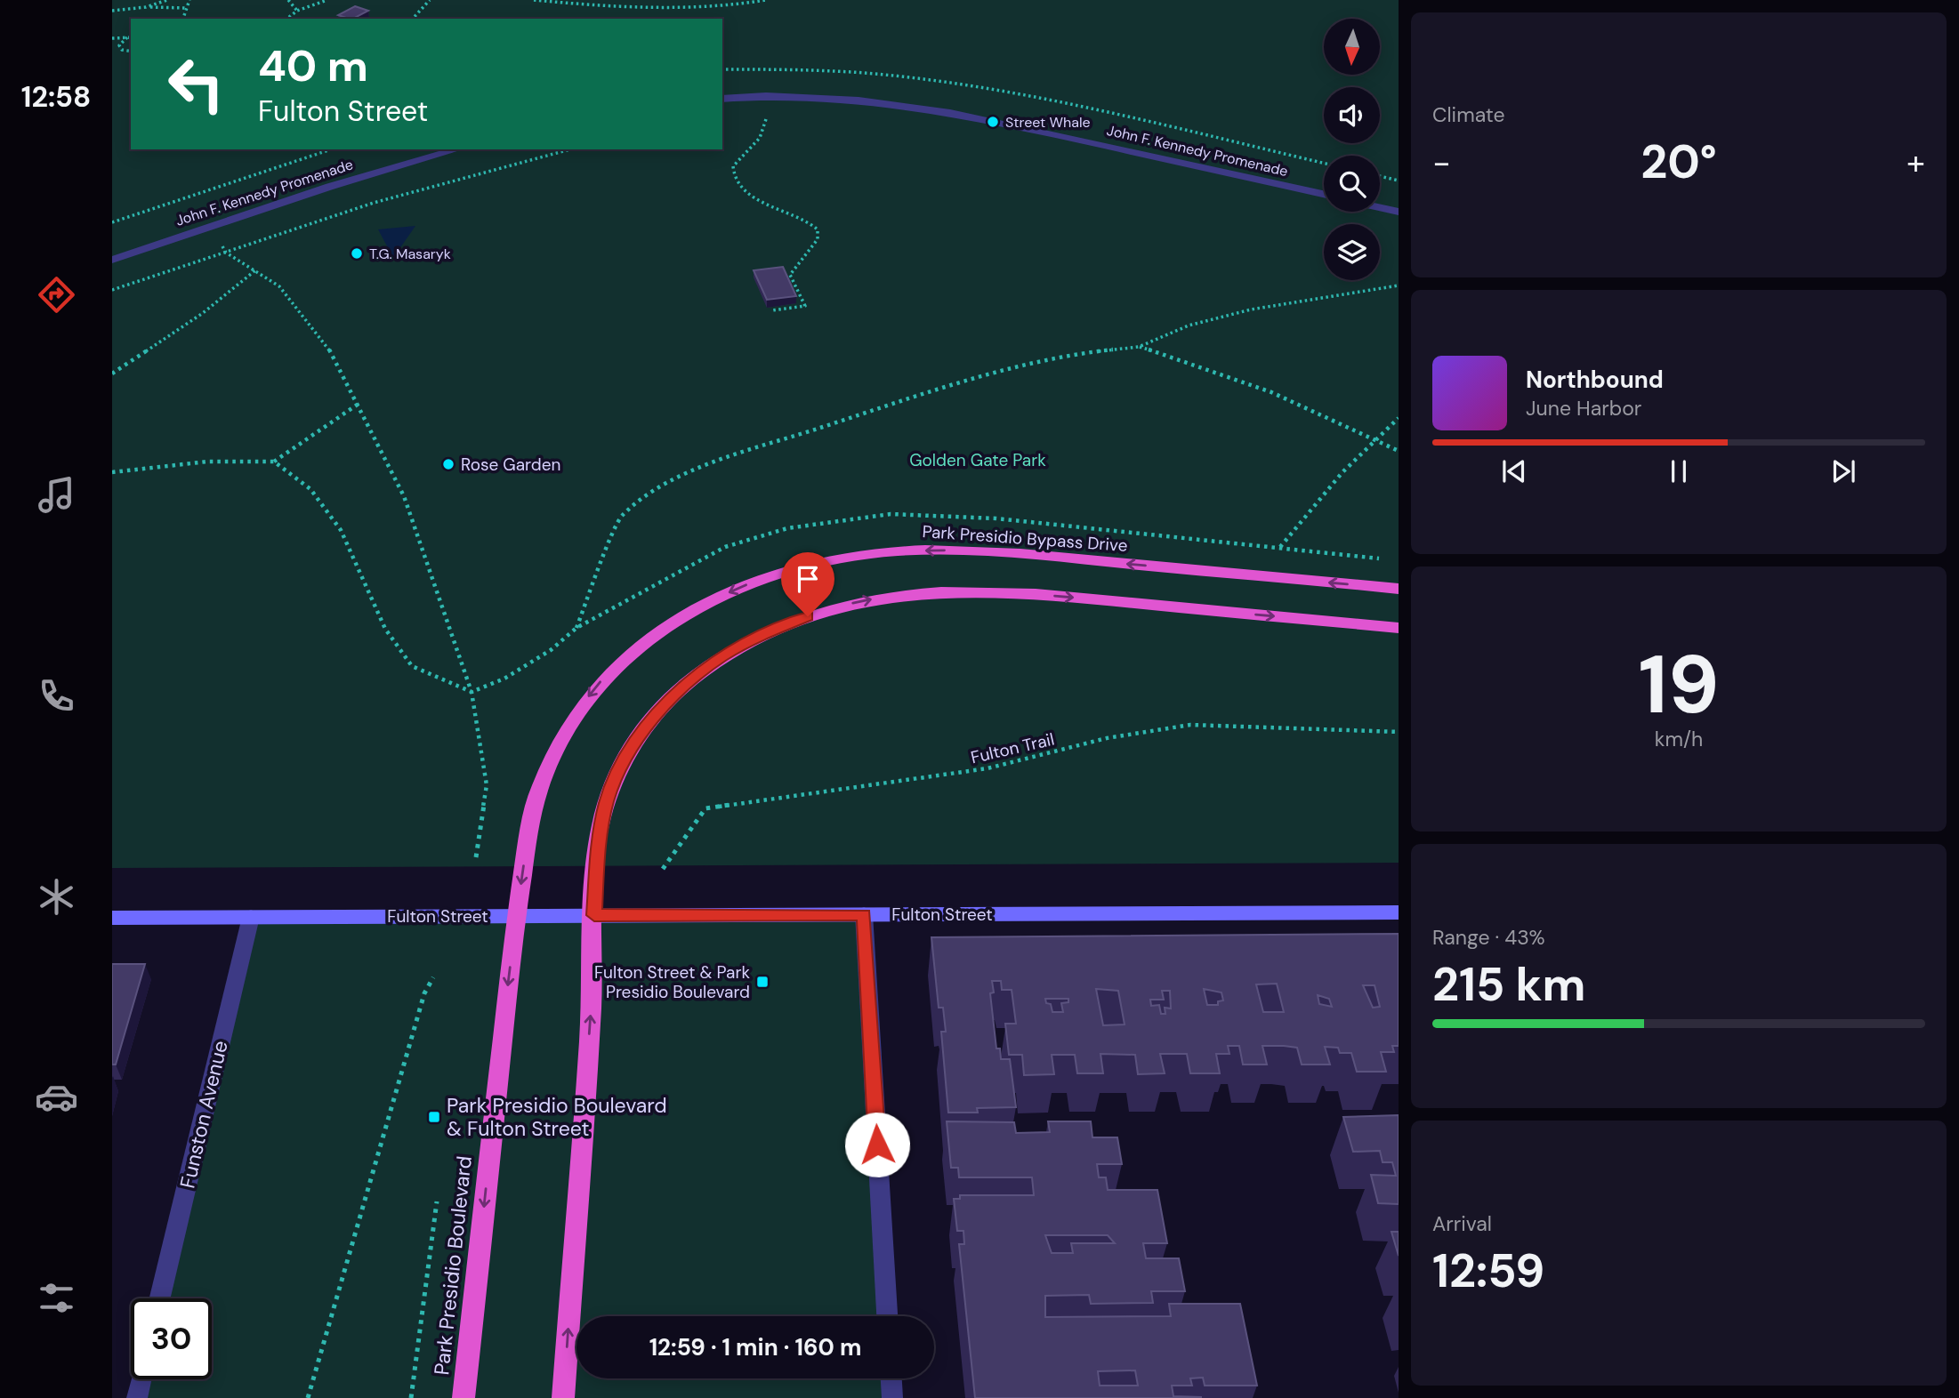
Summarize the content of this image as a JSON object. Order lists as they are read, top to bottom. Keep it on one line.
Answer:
{"streets":{"highway":["Park Presidio Bypass Drive","Park Presidio Boulevard"],"main road":["Fulton Street"],"street":["John F. Kennedy Promenade","Funston Avenue"],"path":["Fulton Trail"]},"crossings":[["Park Presidio Bypass Drive","Fulton Street"],["Park Presidio Bypass Drive","Park Presidio Boulevard"],["Fulton Street","Funston Avenue"],["Fulton Street","Park Presidio Boulevard"]],"one_way":["Park Presidio Bypass Drive"],"parks":["Golden Gate Park"],"places":{"other":["Street Whale","T.G. Masaryk","Rose Garden"],"transit":["Fulton Street & Park Presidio Boulevard","Park Presidio Boulevard & Fulton Street"]},"north":"bottom","page":{"tabs":"12:58","tile":["Climate",["19","km/h"],["Range · 43%","215 km"],["Arrival","12:59"]],"turn":["40 m","Fulton Street"],"heat":["−","20°","+"],"song":["Northbound","June Harbor"],"limit":"30","trip":"12:59 · 1 min · 160 m"}}
